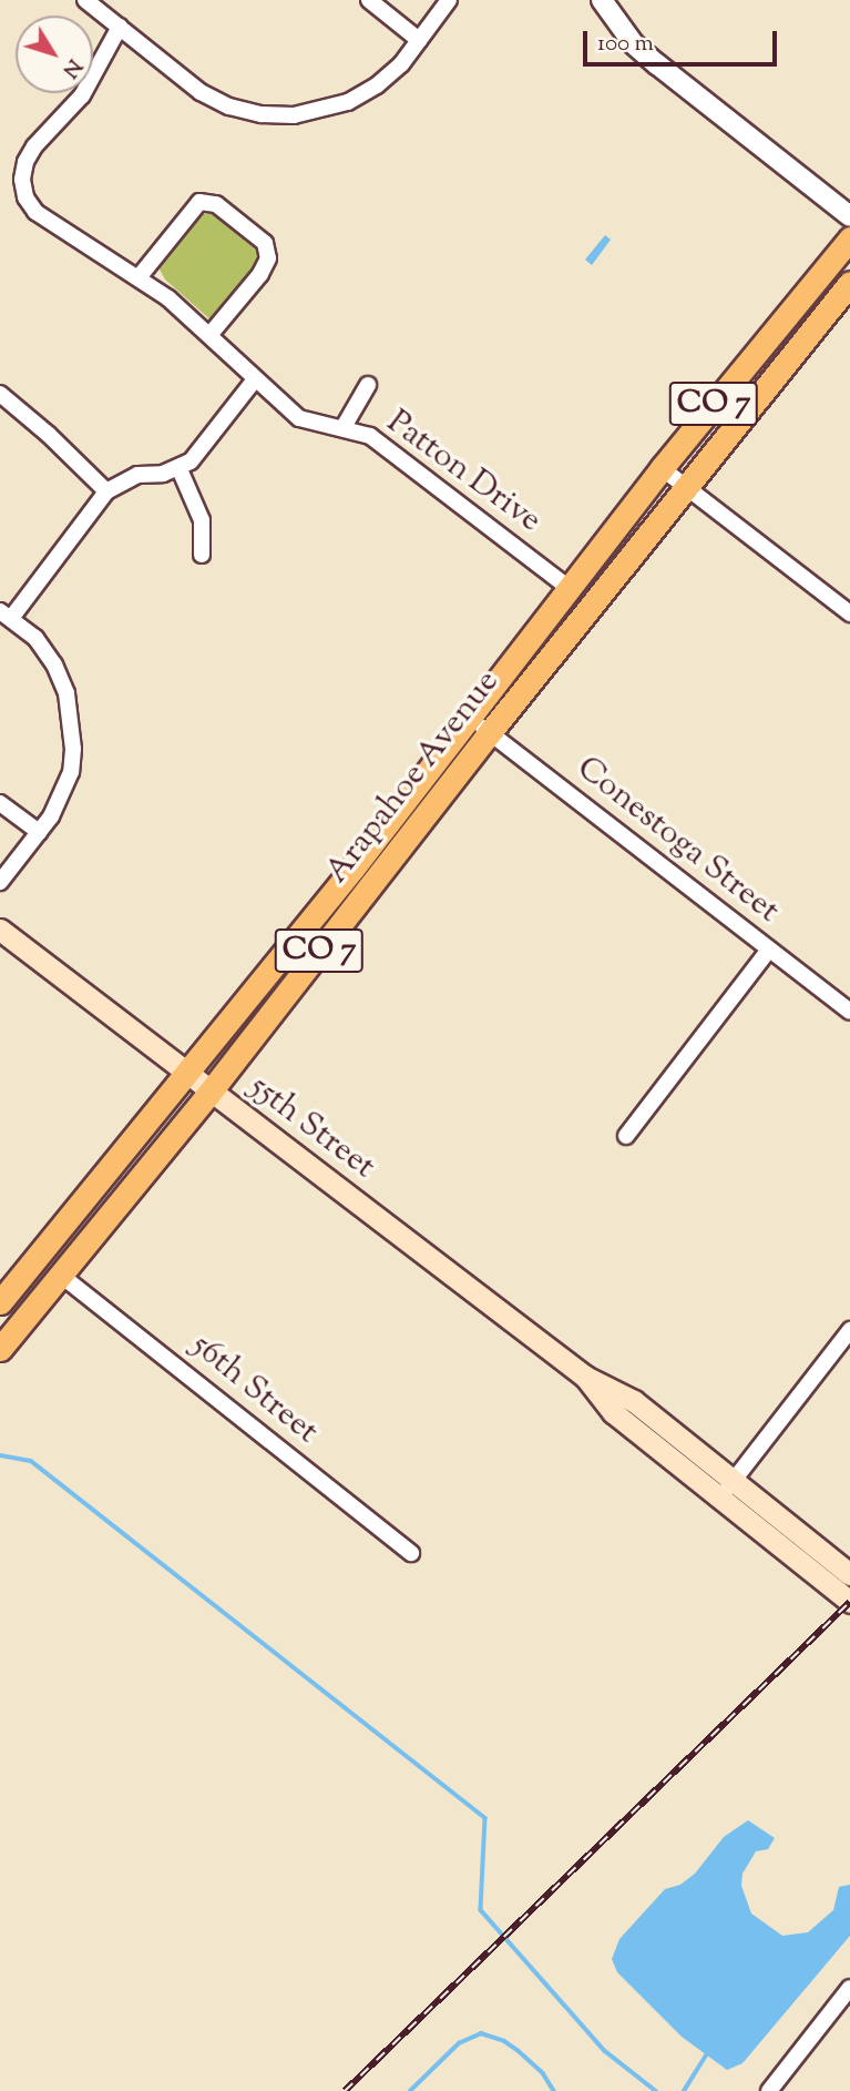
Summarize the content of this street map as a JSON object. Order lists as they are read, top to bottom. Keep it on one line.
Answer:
{"streets":{"main road":["CO 7","Arapahoe Avenue","55th Street"],"street":["Patton Drive","Conestoga Street","56th Street"]},"crossings":[["Patton Drive","Arapahoe Avenue"],["Arapahoe Avenue","Conestoga Street"],["Arapahoe Avenue","55th Street"],["Arapahoe Avenue","56th Street"]],"scale_bar":"100 m","north":"bottom right"}
